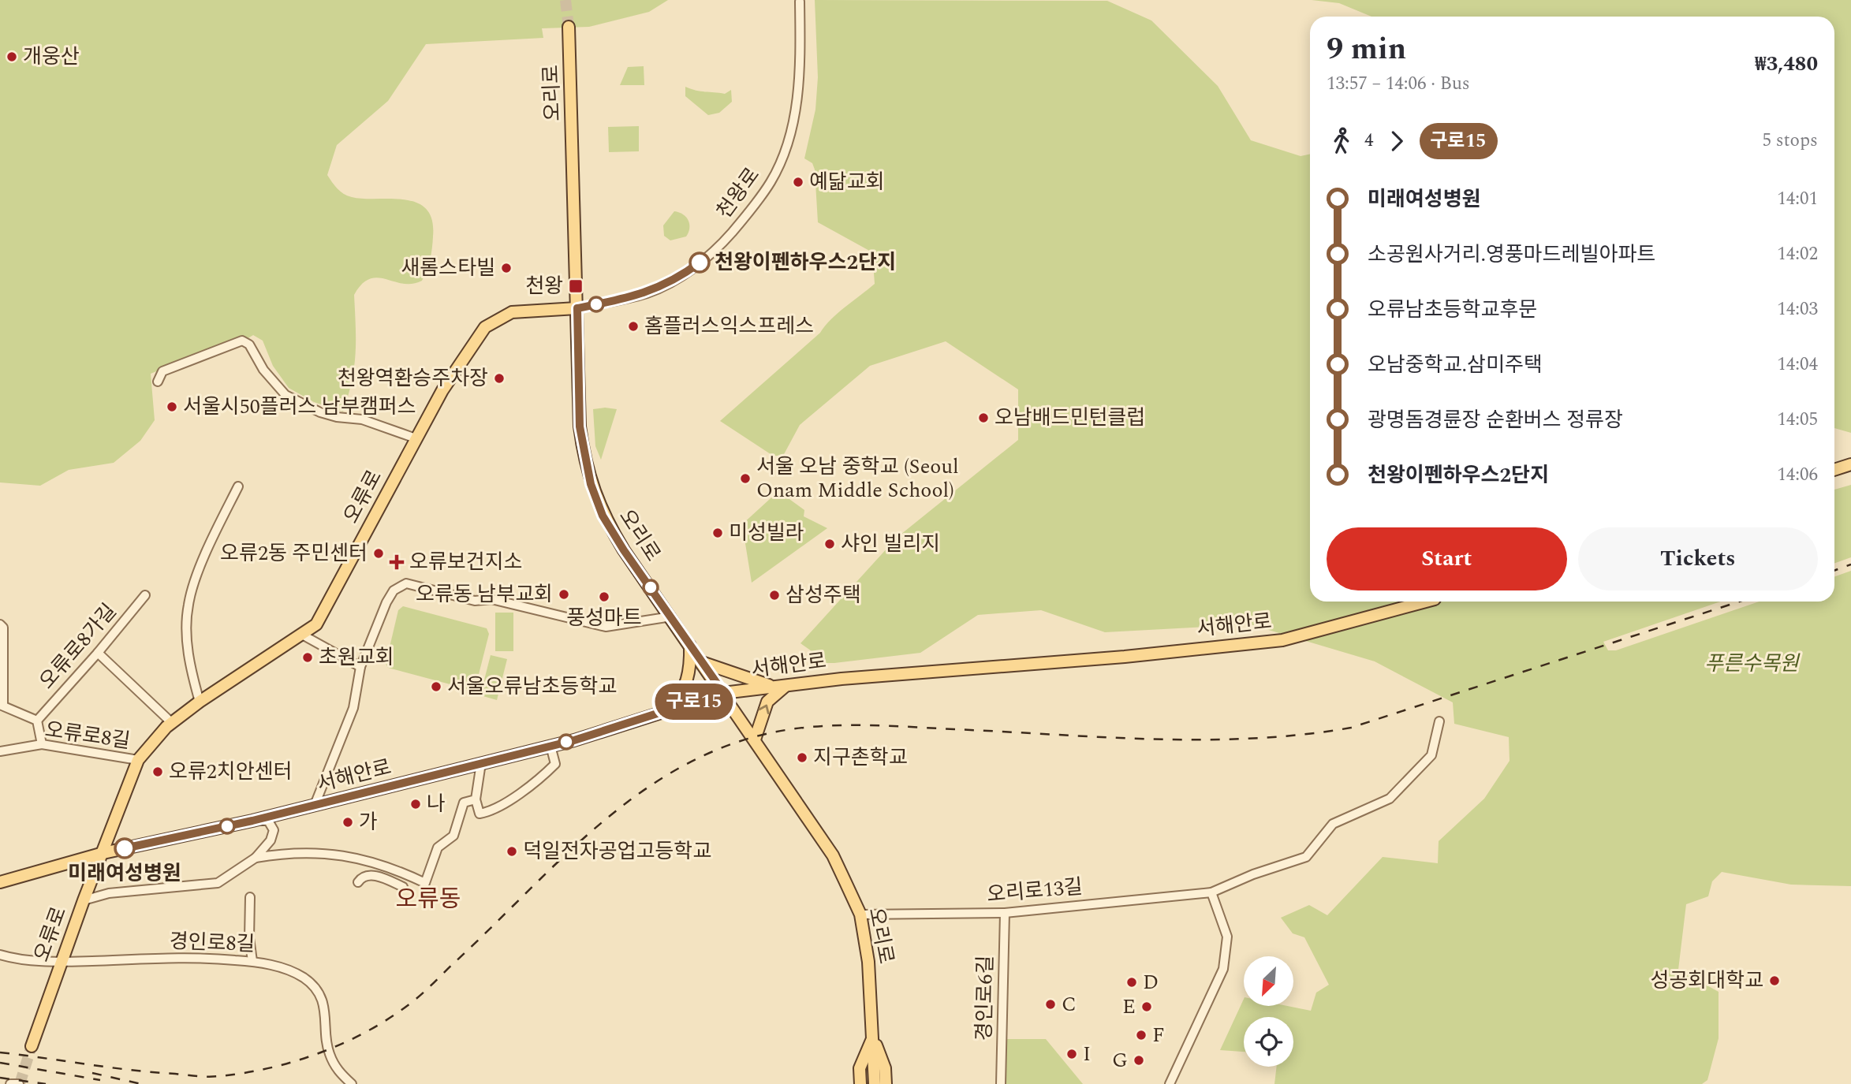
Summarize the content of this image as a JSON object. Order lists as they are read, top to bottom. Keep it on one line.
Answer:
{"streets":{"main road":["오리로","오류로","서해안로"],"street":["천왕로","오류로8가길","오류로8길","오리로13길","경인로8길","경인로6길"]},"crossings":[["오리로","천왕로"],["오리로","오류로"],["오리로","서해안로"],["오리로","오리로13길"],["천왕로","오류로"],["오류로","서해안로"],["오류로","오류로8길"],["오류로","경인로8길"],["오리로13길","경인로6길"]],"districts":["오류동"],"parks":["푸른수목원"],"places":{"other":["개웅산","예닮교회","천왕이펜하우스2단지","새롬스타빌","홈플러스익스프레스","천왕역환승주차장","서울시50플러스 남부캠퍼스","오남배드민턴클럽","서울 오남 중학교 (Seoul Onam Middle School)","미성빌라","샤인 빌리지","오류2동 주민센터","오류동 남부교회","삼성주택","풍성마트","초원교회","서울오류남초등학교","지구촌학교","오류2치안센터","나","가","미래여성병원","덕일전자공업고등학교","성공회대학교","D","C","E","F","I","G"],"transit":["천왕"],"health":["오류보건지소"]},"lines":["bus line 구로15"],"north":"bottom left","page":{"on_map":"구로15","heading":["9 min","13:57 – 14:06 · Bus","₩3,480"],"legs":["4","구로15","5 stops"],"list":[{"name":"미래여성병원","value":"14:01"},{"name":"소공원사거리.영풍마드레빌아파트","value":"14:02"},{"name":"오류남초등학교후문","value":"14:03"},{"name":"오남중학교.삼미주택","value":"14:04"},{"name":"광명돔경륜장 순환버스 정류장","value":"14:05"},{"name":"천왕이펜하우스2단지","value":"14:06"}],"buttons":["Start","Tickets"]}}
